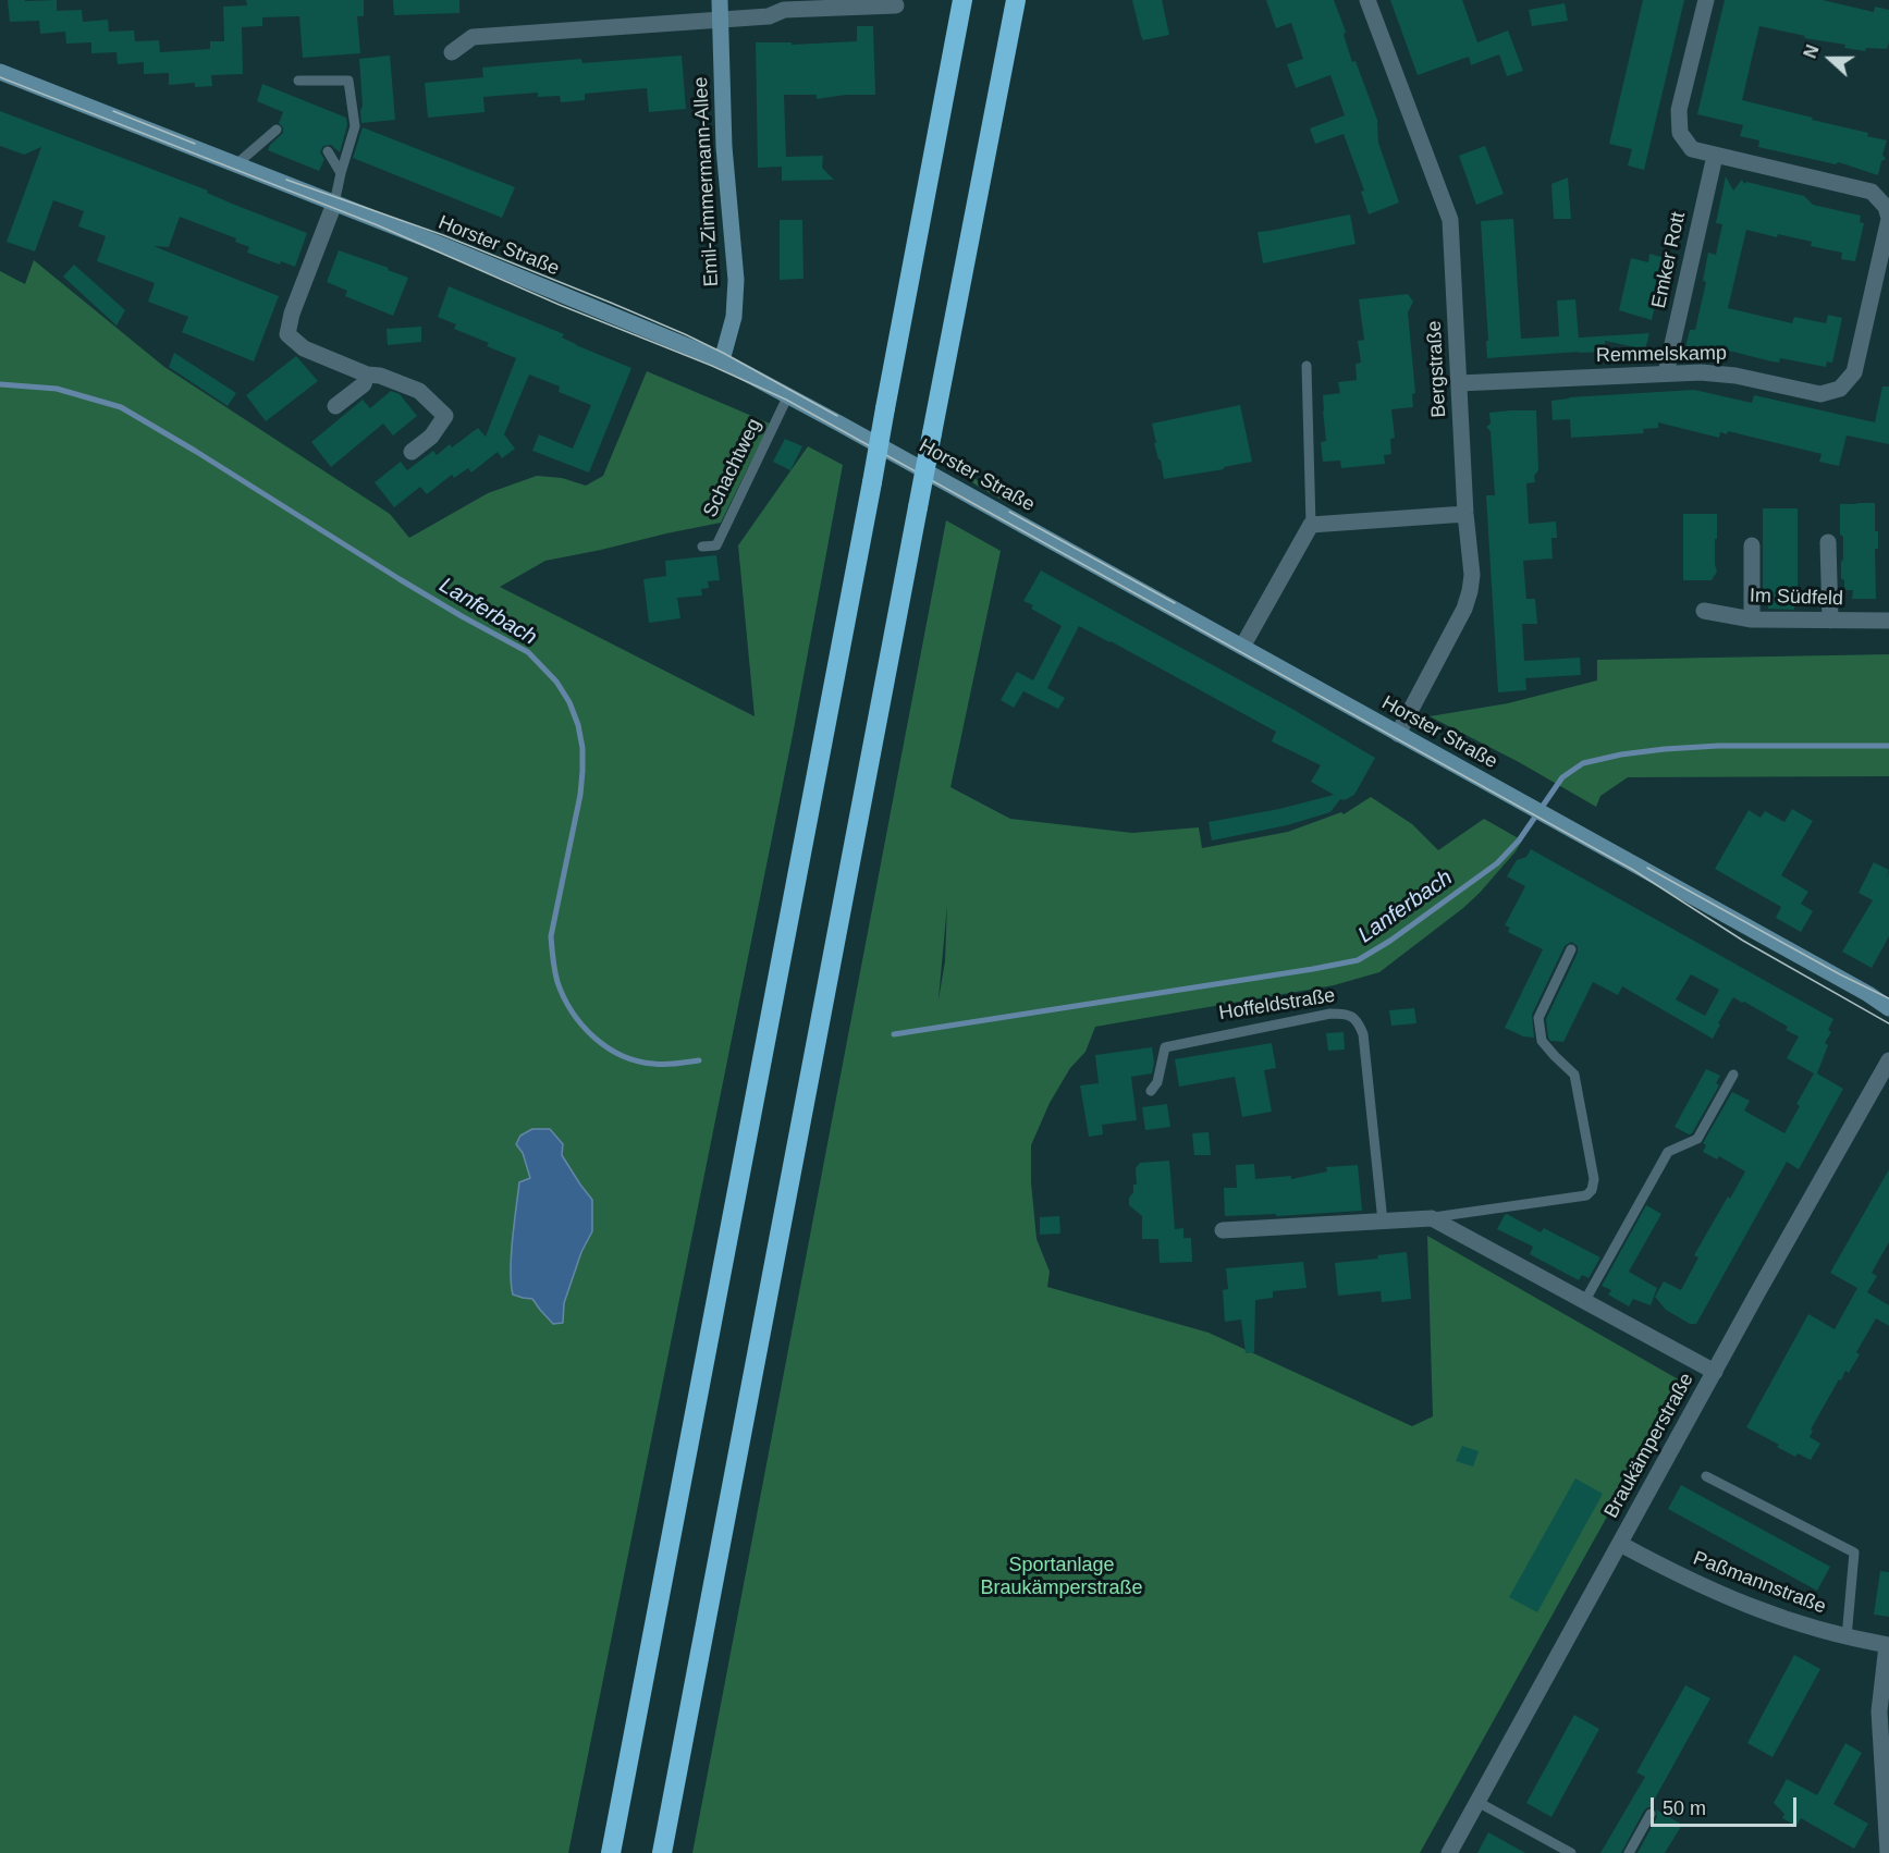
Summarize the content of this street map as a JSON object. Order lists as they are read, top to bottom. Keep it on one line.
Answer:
{"streets":{"main road":["Emil-Zimmermann-Allee","Horster Straße"],"street":["Emker Rott","Remmelskamp","Bergstraße","Im Südfeld","Braukämperstraße","Paßmannstraße"],"lane":["Schachtweg","Hoffeldstraße"]},"crossings":[["Emil-Zimmermann-Allee","Horster Straße"],["Horster Straße","Bergstraße"],["Horster Straße","Schachtweg"],["Emker Rott","Remmelskamp"],["Remmelskamp","Bergstraße"],["Braukämperstraße","Paßmannstraße"]],"water":["Lanferbach"],"parks":["Sportanlage Braukämperstraße"],"scale_bar":"50 m","north":"left"}
